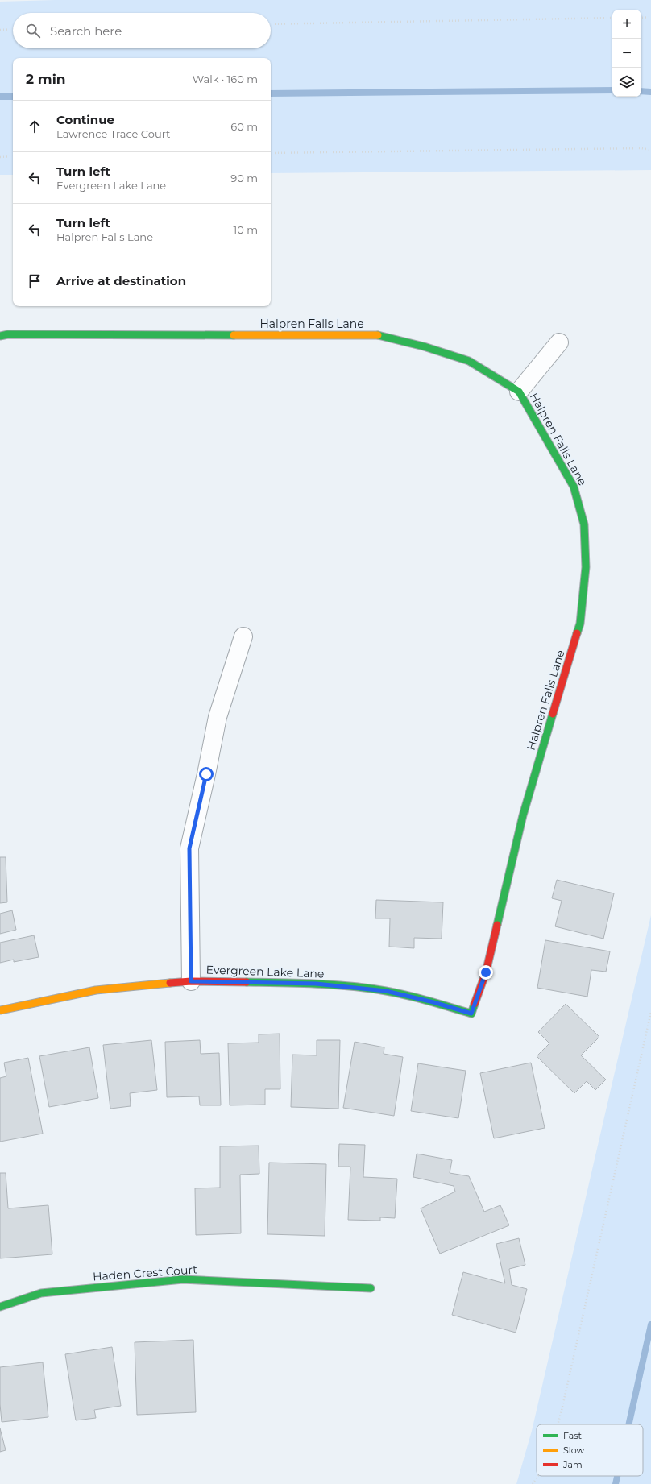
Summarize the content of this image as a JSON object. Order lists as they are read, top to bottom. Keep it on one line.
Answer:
{"streets":{"street":["Halpren Falls Lane","Evergreen Lake Lane","Haden Crest Court"]},"crossings":[["Halpren Falls Lane","Evergreen Lake Lane"]],"legend":["Fast","Slow","Jam"],"page":{"map_buttons":["+","−"],"search":"Search here","heading":["2 min","Walk · 160 m"],"list":[["Continue","Lawrence Trace Court","60 m"],["Turn left","Evergreen Lake Lane","90 m"],["Turn left","Halpren Falls Lane","10 m"],"Arrive at destination"]}}
